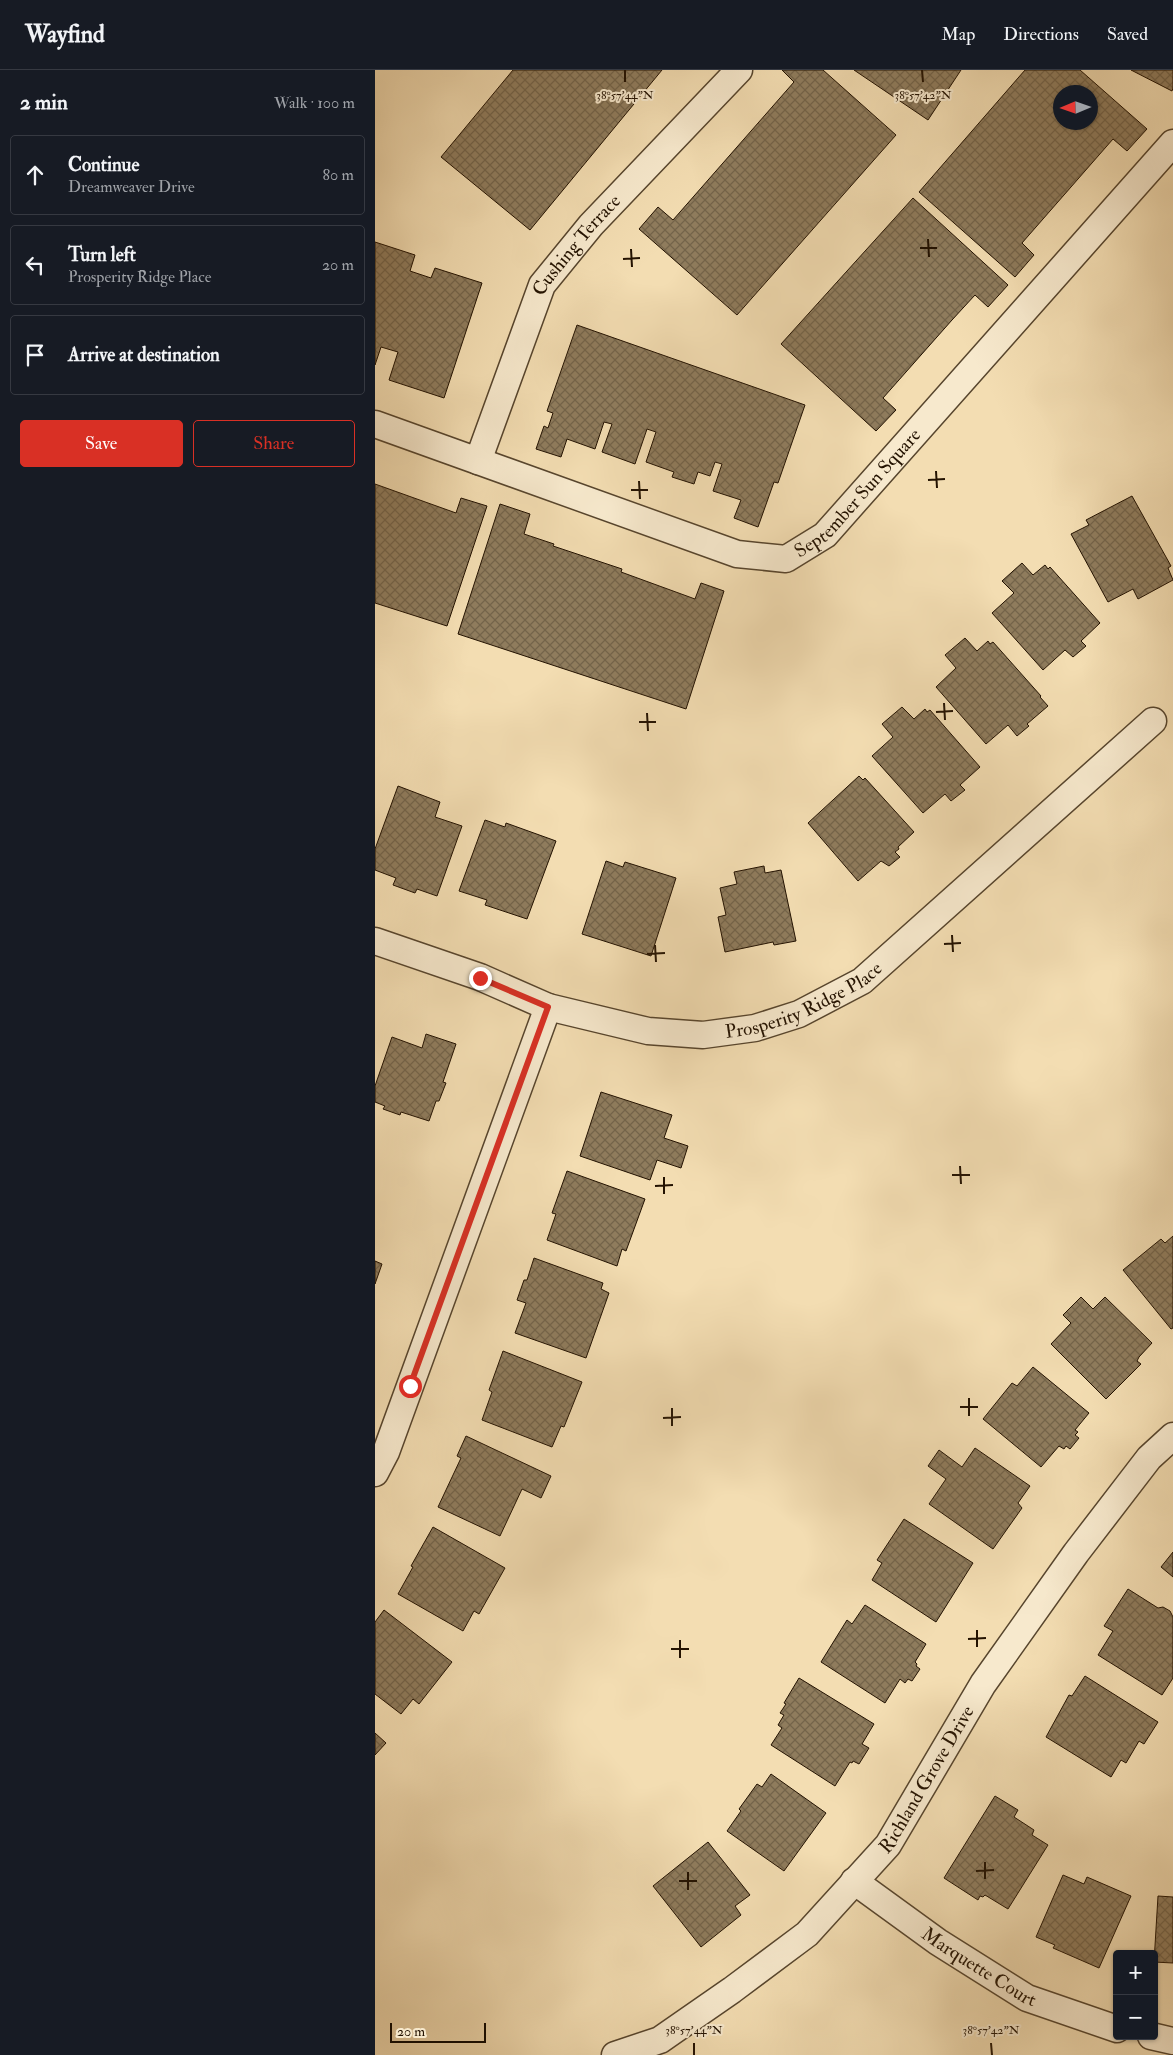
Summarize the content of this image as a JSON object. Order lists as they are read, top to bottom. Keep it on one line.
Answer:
{"streets":{"street":["Cushing Terrace","September Sun Square","Prosperity Ridge Place","Richland Grove Drive","Marquette Court"]},"crossings":[["Cushing Terrace","September Sun Square"],["Richland Grove Drive","Marquette Court"]],"scale_bar":"20 m","north":"left","page":{"header":"Wayfind","nav":["Map","Directions","Saved"],"heading":["2 min","Walk · 100 m"],"list":[["Continue","Dreamweaver Drive","80 m"],["Turn left","Prosperity Ridge Place","20 m"],"Arrive at destination"],"buttons":["Save","Share"],"map_buttons":["+","−"],"scale":"20 m"},"coordinates":["38°57'44\"N","38°57'42\"N"]}
